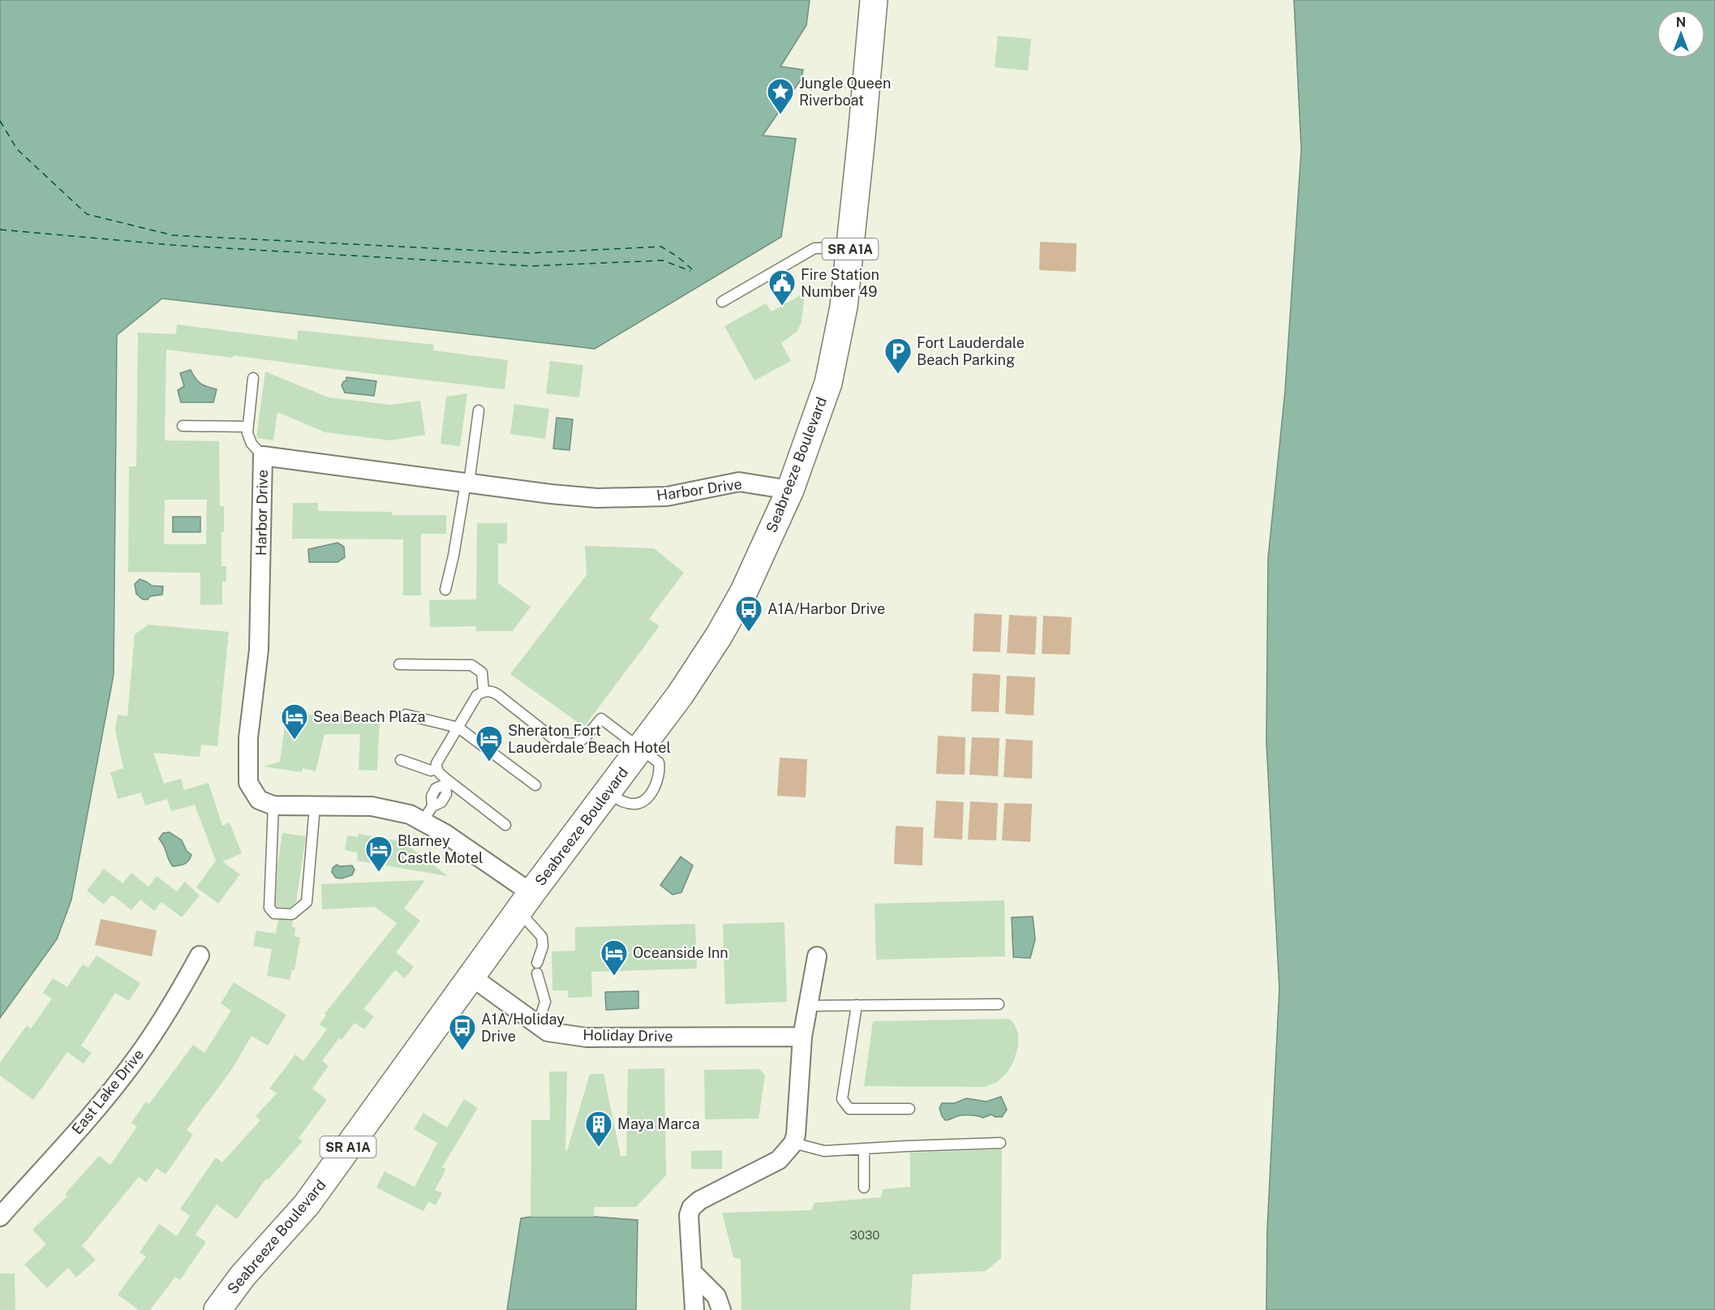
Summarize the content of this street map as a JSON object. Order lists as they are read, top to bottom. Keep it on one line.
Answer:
{"streets":{"main road":["SR A1A","Seabreeze Boulevard"],"street":["Harbor Drive","Holiday Drive","East Lake Drive"]},"crossings":[["Seabreeze Boulevard","Harbor Drive"],["Seabreeze Boulevard","Holiday Drive"]],"places":{"place":["Jungle Queen Riverboat"],"public building":["Fire Station Number 49"],"parking":["Fort Lauderdale Beach Parking"],"bus stop":["A1A/Harbor Drive","A1A/Holiday Drive"],"hotel":["Sea Beach Plaza","Sheraton Fort Lauderdale Beach Hotel","Blarney Castle Motel","Oceanside Inn"],"building":["Maya Marca"]},"house_numbers":["3030"],"north":"top"}
